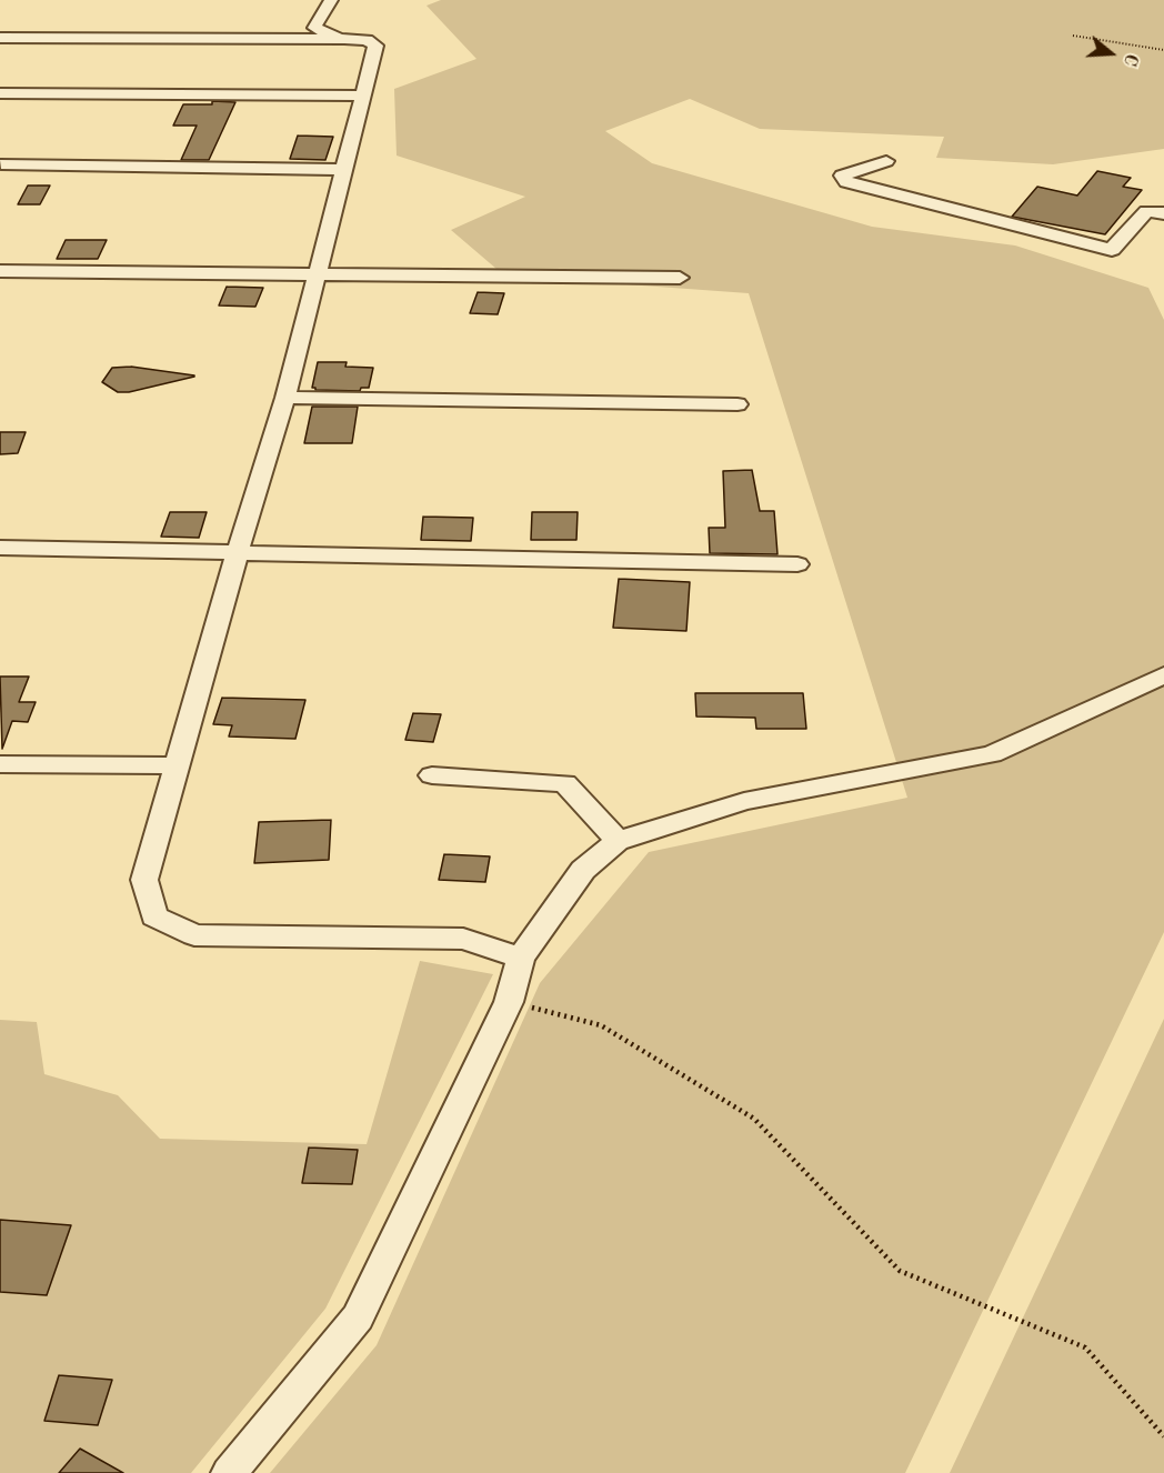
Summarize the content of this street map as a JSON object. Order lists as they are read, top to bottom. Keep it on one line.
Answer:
{"north":"right"}
